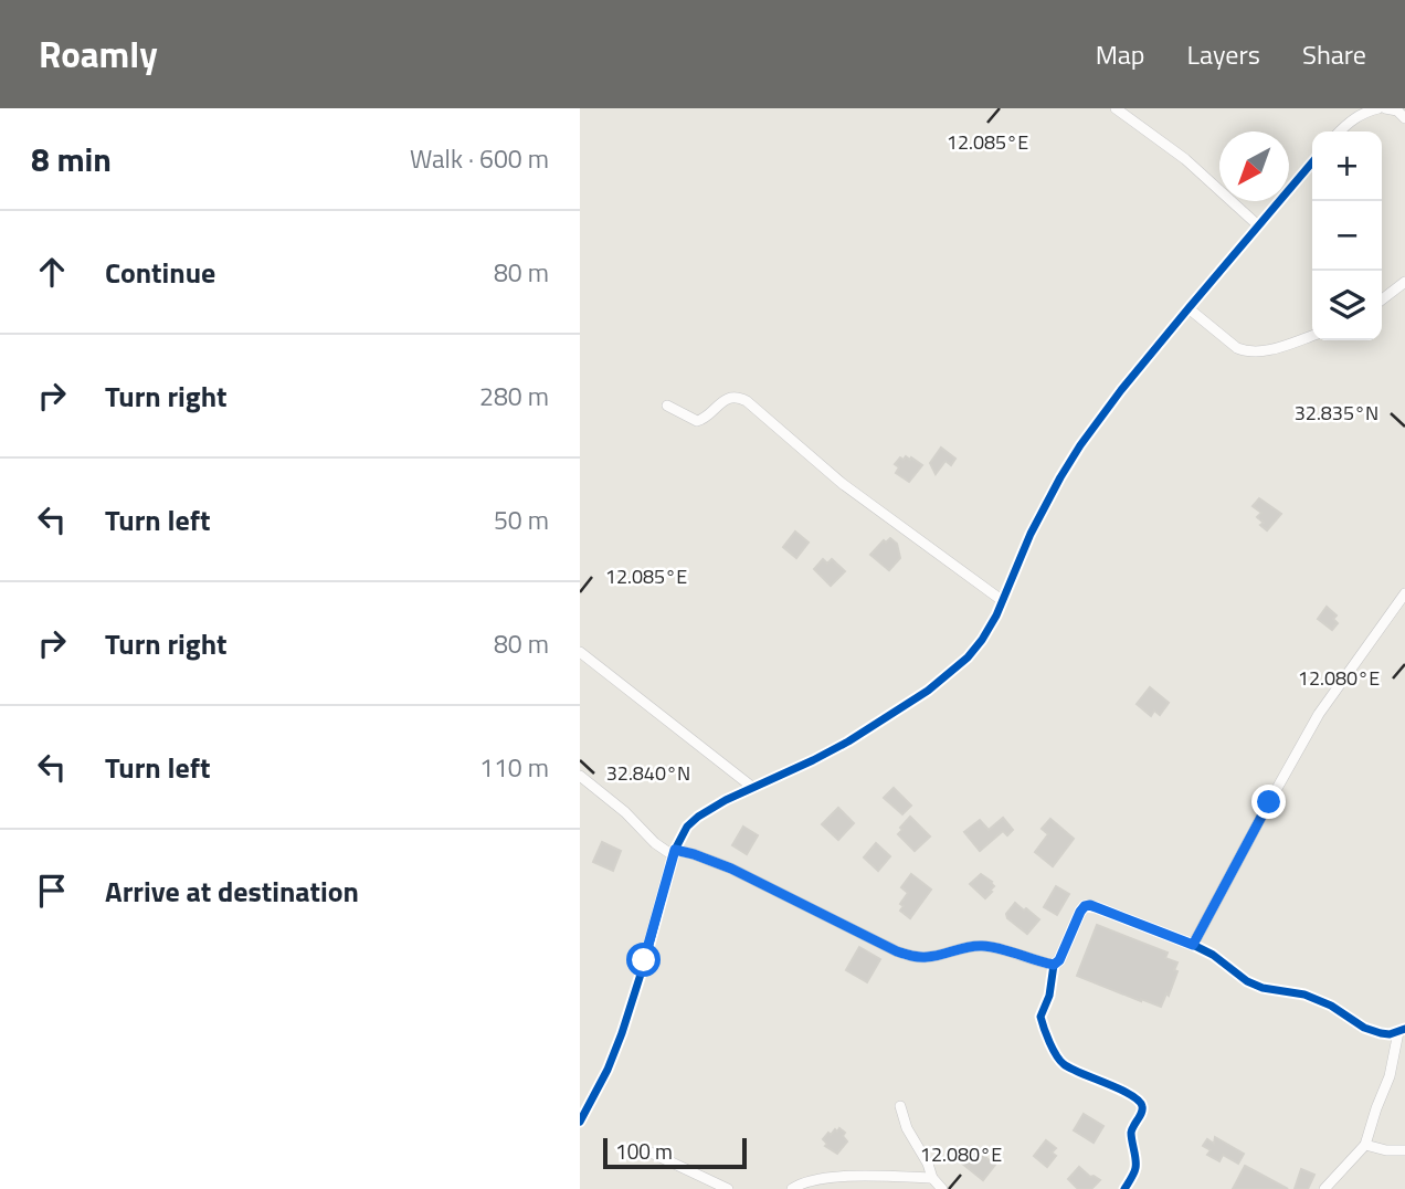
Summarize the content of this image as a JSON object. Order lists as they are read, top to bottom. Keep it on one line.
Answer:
{"scale_bar":"100 m","north":"bottom left","page":{"header":"Roamly","nav":["Map","Layers","Share"],"heading":["8 min","Walk · 600 m"],"map_buttons":["+","−"],"list":[["Continue","80 m"],["Turn right","280 m"],["Turn left","50 m"],["Turn right","80 m"],["Turn left","110 m"],"Arrive at destination"],"scale":"100 m"},"coordinates":["12.085°E","32.835°N","12.080°E","32.840°N"]}
